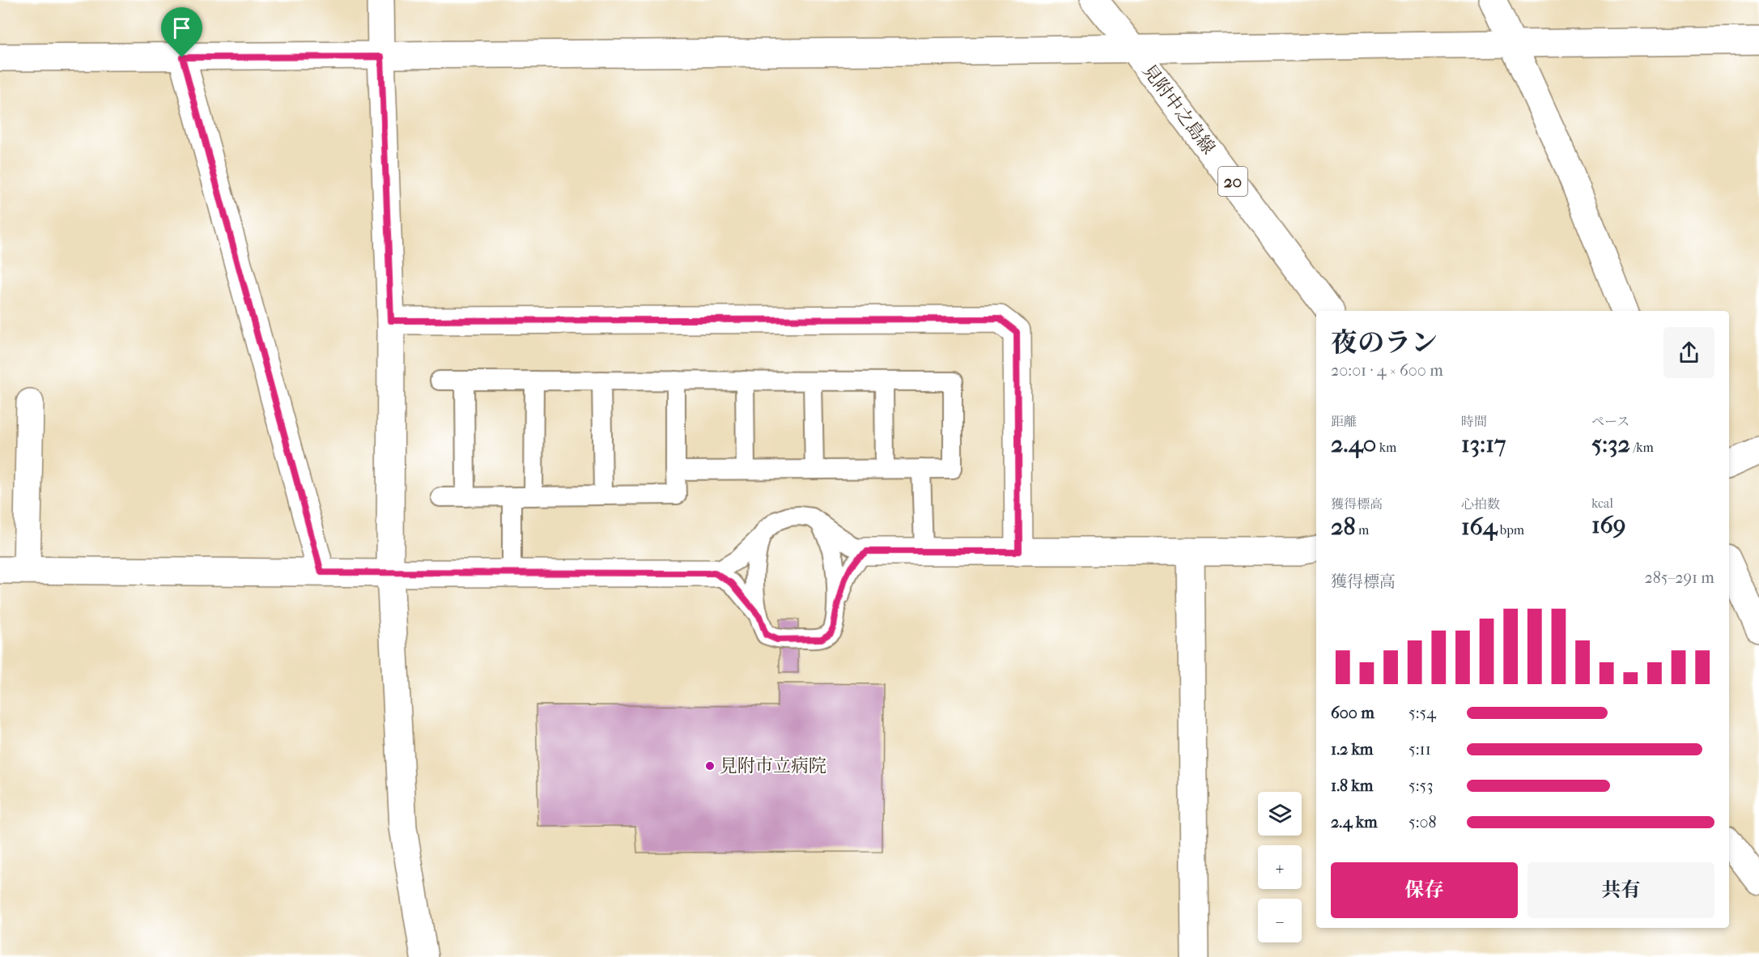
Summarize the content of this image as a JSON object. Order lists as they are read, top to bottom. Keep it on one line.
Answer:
{"streets":{"street":["見附中之島線","20"]},"places":["見附市立病院"],"page":{"heading":["夜のラン","20:01 · 4 × 600 m"],"stats":[["距離","2.40 km"],["時間","13:17"],["ペース","5:32 /km"],["獲得標高","28 m"],["心拍数","164 bpm"],["kcal","169"]],"chart":["獲得標高","285–291 m"],"list":[{"name":"600 m","note":"5:54"},{"name":"1.2 km","note":"5:11"},{"name":"1.8 km","note":"5:53"},{"name":"2.4 km","note":"5:08"}],"map_buttons":["+","−"],"buttons":["保存","共有"]}}
